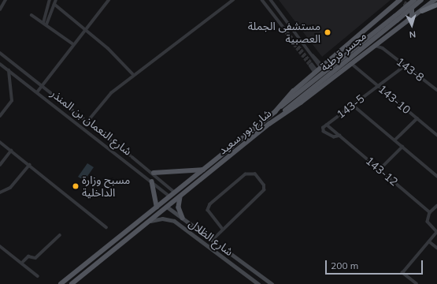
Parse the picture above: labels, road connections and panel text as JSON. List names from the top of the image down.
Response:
{
  "streets": {
    "main road": ["مجسر قرطبة", "شارع بور سعيد"],
    "street": [
      "143-8",
      "143-10",
      "143-5",
      "شارع النعمان بن المنذر",
      "143-12",
      "شارع الظلال"
    ]
  },
  "crossings": [
    ["مجسر قرطبة", "شارع بور سعيد"],
    ["143-8", "143-5"],
    ["143-8", "شارع بور سعيد"],
    ["143-10", "143-5"],
    ["143-10", "شارع بور سعيد"],
    ["143-5", "143-12"],
    ["شارع النعمان بن المنذر", "شارع بور سعيد"],
    ["شارع بور سعيد", "شارع الظلال"]
  ],
  "places": ["مستشفى الجملة العصبية", "مسبح وزارة الداخلية"],
  "scale_bar": "200 m",
  "north": "bottom"
}
